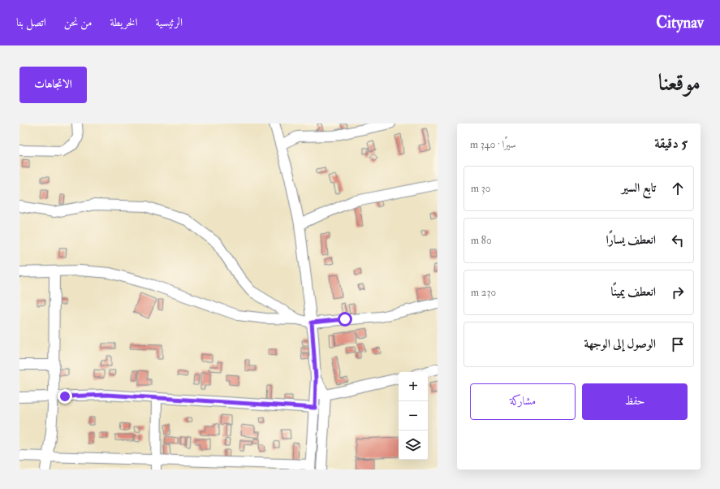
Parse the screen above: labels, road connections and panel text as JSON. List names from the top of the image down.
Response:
{
  "page": {
    "header": "Citynav",
    "nav": [
      "الرئيسية",
      "الخريطة",
      "من نحن",
      "اتصل بنا"
    ],
    "title": "موقعنا",
    "buttons": [
      "الاتجاهات",
      ["حفظ", "مشاركة"]
    ],
    "heading": ["5 دقيقة", "سيرًا · 340 m"],
    "list": [
      ["تابع السير", "30 m"],
      ["انعطف يسارًا", "80 m"],
      ["انعطف يمينًا", "230 m"],
      "الوصول إلى الوجهة"
    ],
    "map_buttons": ["+", "−"]
  }
}
